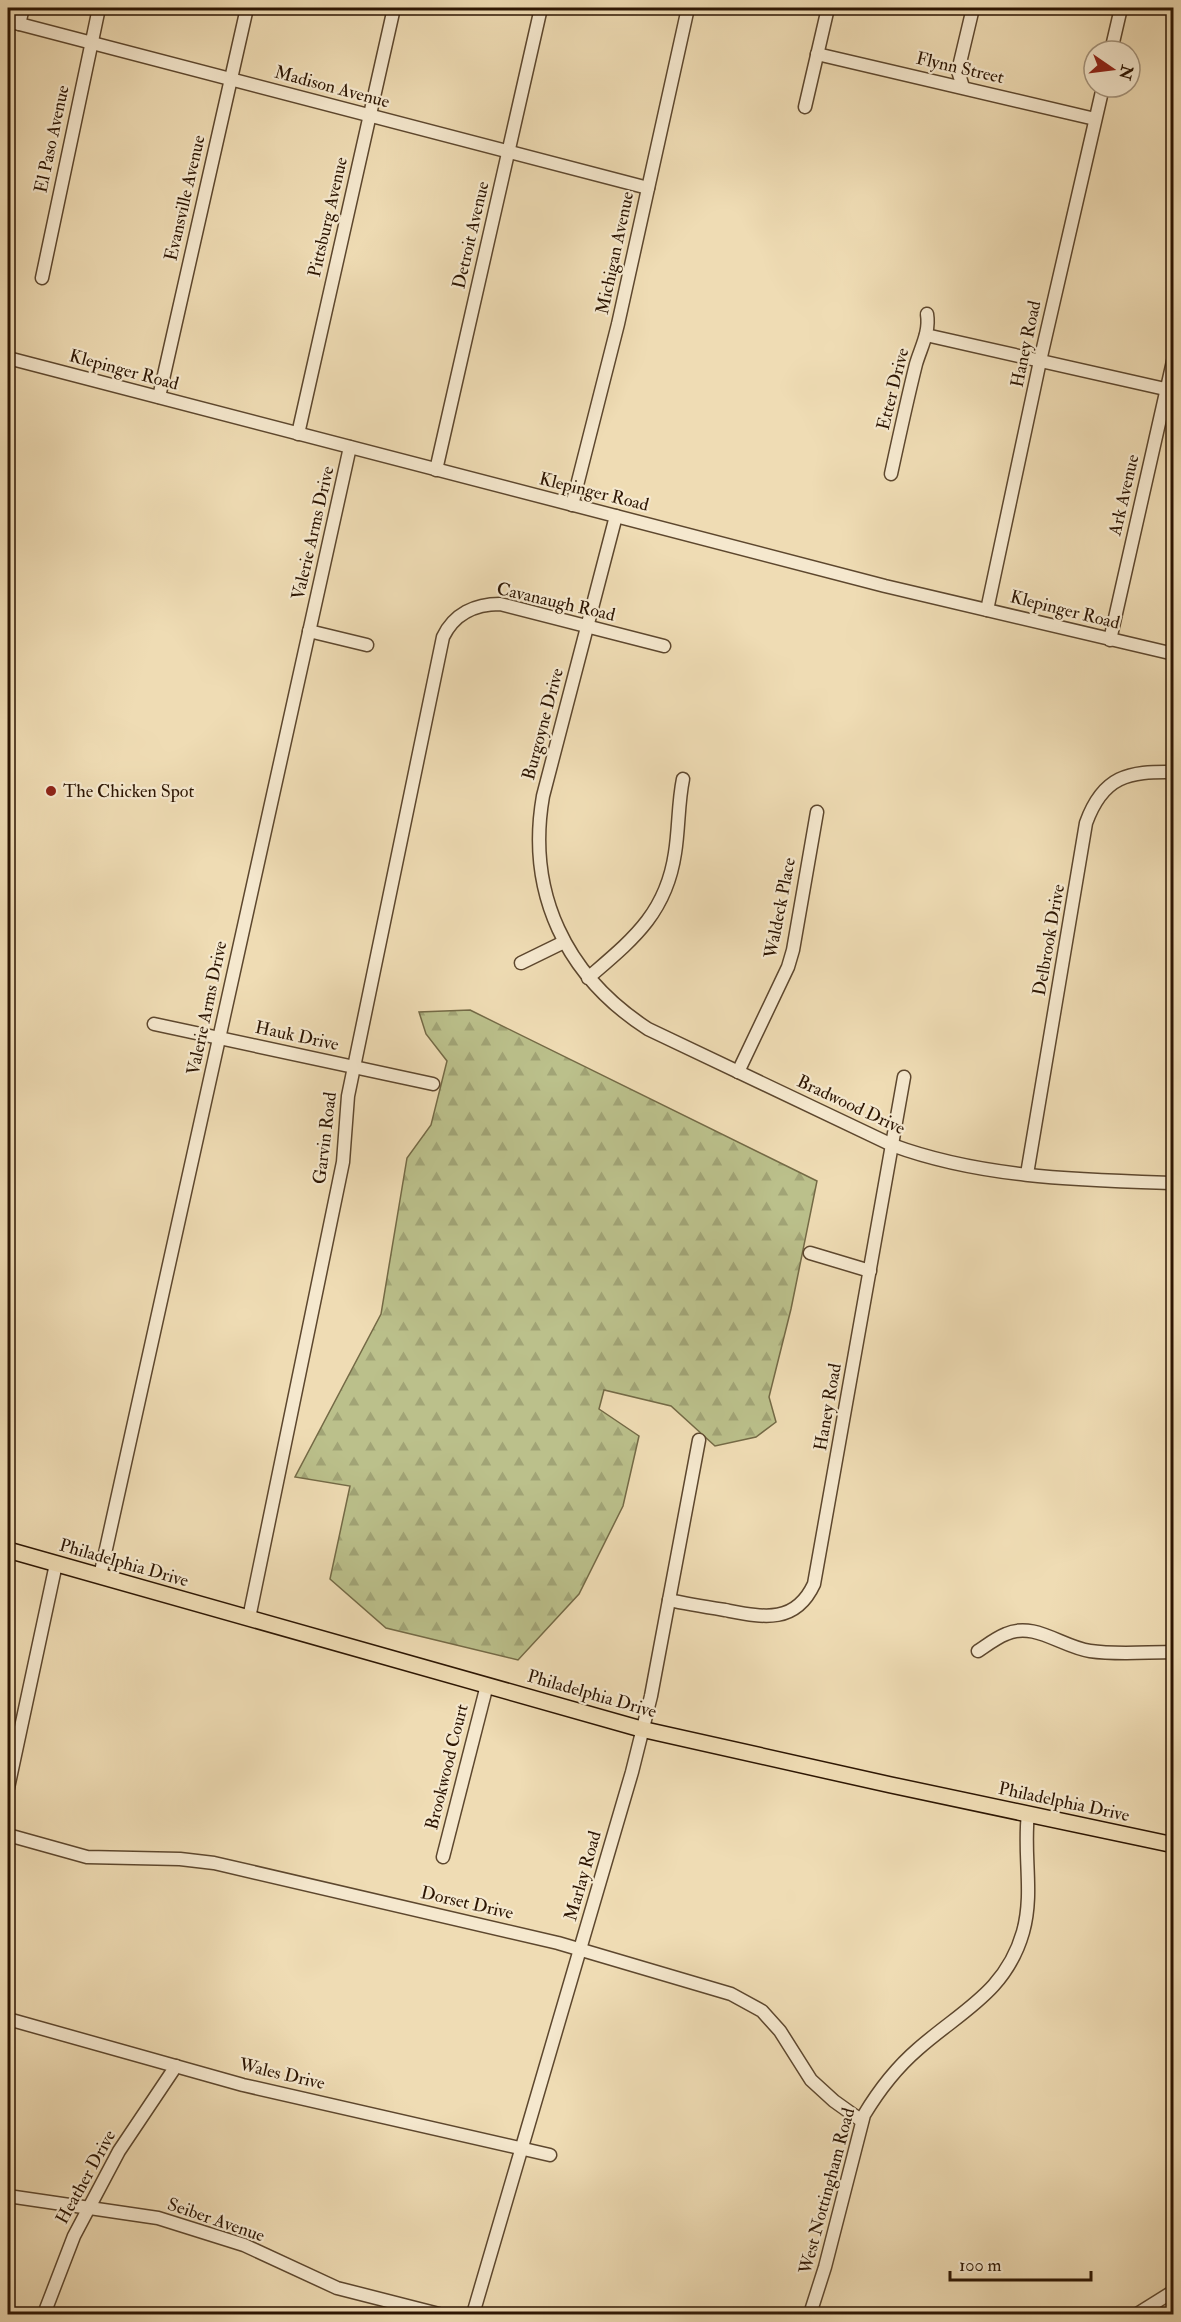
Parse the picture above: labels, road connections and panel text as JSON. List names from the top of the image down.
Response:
{
  "streets": {
    "main road": ["Philadelphia Drive"],
    "street": [
      "Flynn Street",
      "Madison Avenue",
      "El Paso Avenue",
      "Evansville Avenue",
      "Pittsburg Avenue",
      "Detroit Avenue",
      "Michigan Avenue",
      "Haney Road",
      "Klepinger Road",
      "Etter Drive",
      "Ark Avenue",
      "Valerie Arms Drive",
      "Cavanaugh Road",
      "Burgoyne Drive",
      "Waldeck Place",
      "Delbrook Drive",
      "Hauk Drive",
      "Bradwood Drive",
      "Garvin Road",
      "Brookwood Court",
      "Marlay Road",
      "Dorset Drive",
      "Wales Drive",
      "Heather Drive",
      "West Nottingham Road",
      "Seiber Avenue"
    ]
  },
  "crossings": [
    ["Flynn Street", "Haney Road"],
    ["Madison Avenue", "El Paso Avenue"],
    ["Madison Avenue", "Evansville Avenue"],
    ["Madison Avenue", "Pittsburg Avenue"],
    ["Madison Avenue", "Detroit Avenue"],
    ["Madison Avenue", "Michigan Avenue"],
    ["Evansville Avenue", "Klepinger Road"],
    ["Pittsburg Avenue", "Klepinger Road"],
    ["Detroit Avenue", "Klepinger Road"],
    ["Michigan Avenue", "Klepinger Road"],
    ["Haney Road", "Klepinger Road"],
    ["Haney Road", "Bradwood Drive"],
    ["Haney Road", "Marlay Road"],
    ["Klepinger Road", "Ark Avenue"],
    ["Klepinger Road", "Valerie Arms Drive"],
    ["Klepinger Road", "Burgoyne Drive"],
    ["Valerie Arms Drive", "Hauk Drive"],
    ["Valerie Arms Drive", "Philadelphia Drive"],
    ["Cavanaugh Road", "Burgoyne Drive"],
    ["Cavanaugh Road", "Garvin Road"],
    ["Burgoyne Drive", "Bradwood Drive"],
    ["Waldeck Place", "Bradwood Drive"],
    ["Delbrook Drive", "Bradwood Drive"],
    ["Hauk Drive", "Garvin Road"],
    ["Garvin Road", "Philadelphia Drive"],
    ["Philadelphia Drive", "Brookwood Court"],
    ["Philadelphia Drive", "Marlay Road"],
    ["Philadelphia Drive", "West Nottingham Road"],
    ["Marlay Road", "Dorset Drive"],
    ["Marlay Road", "Wales Drive"],
    ["Dorset Drive", "West Nottingham Road"],
    ["Wales Drive", "Heather Drive"],
    ["Heather Drive", "Seiber Avenue"]
  ],
  "places": ["The Chicken Spot"],
  "scale_bar": "100 m",
  "north": "right"
}
